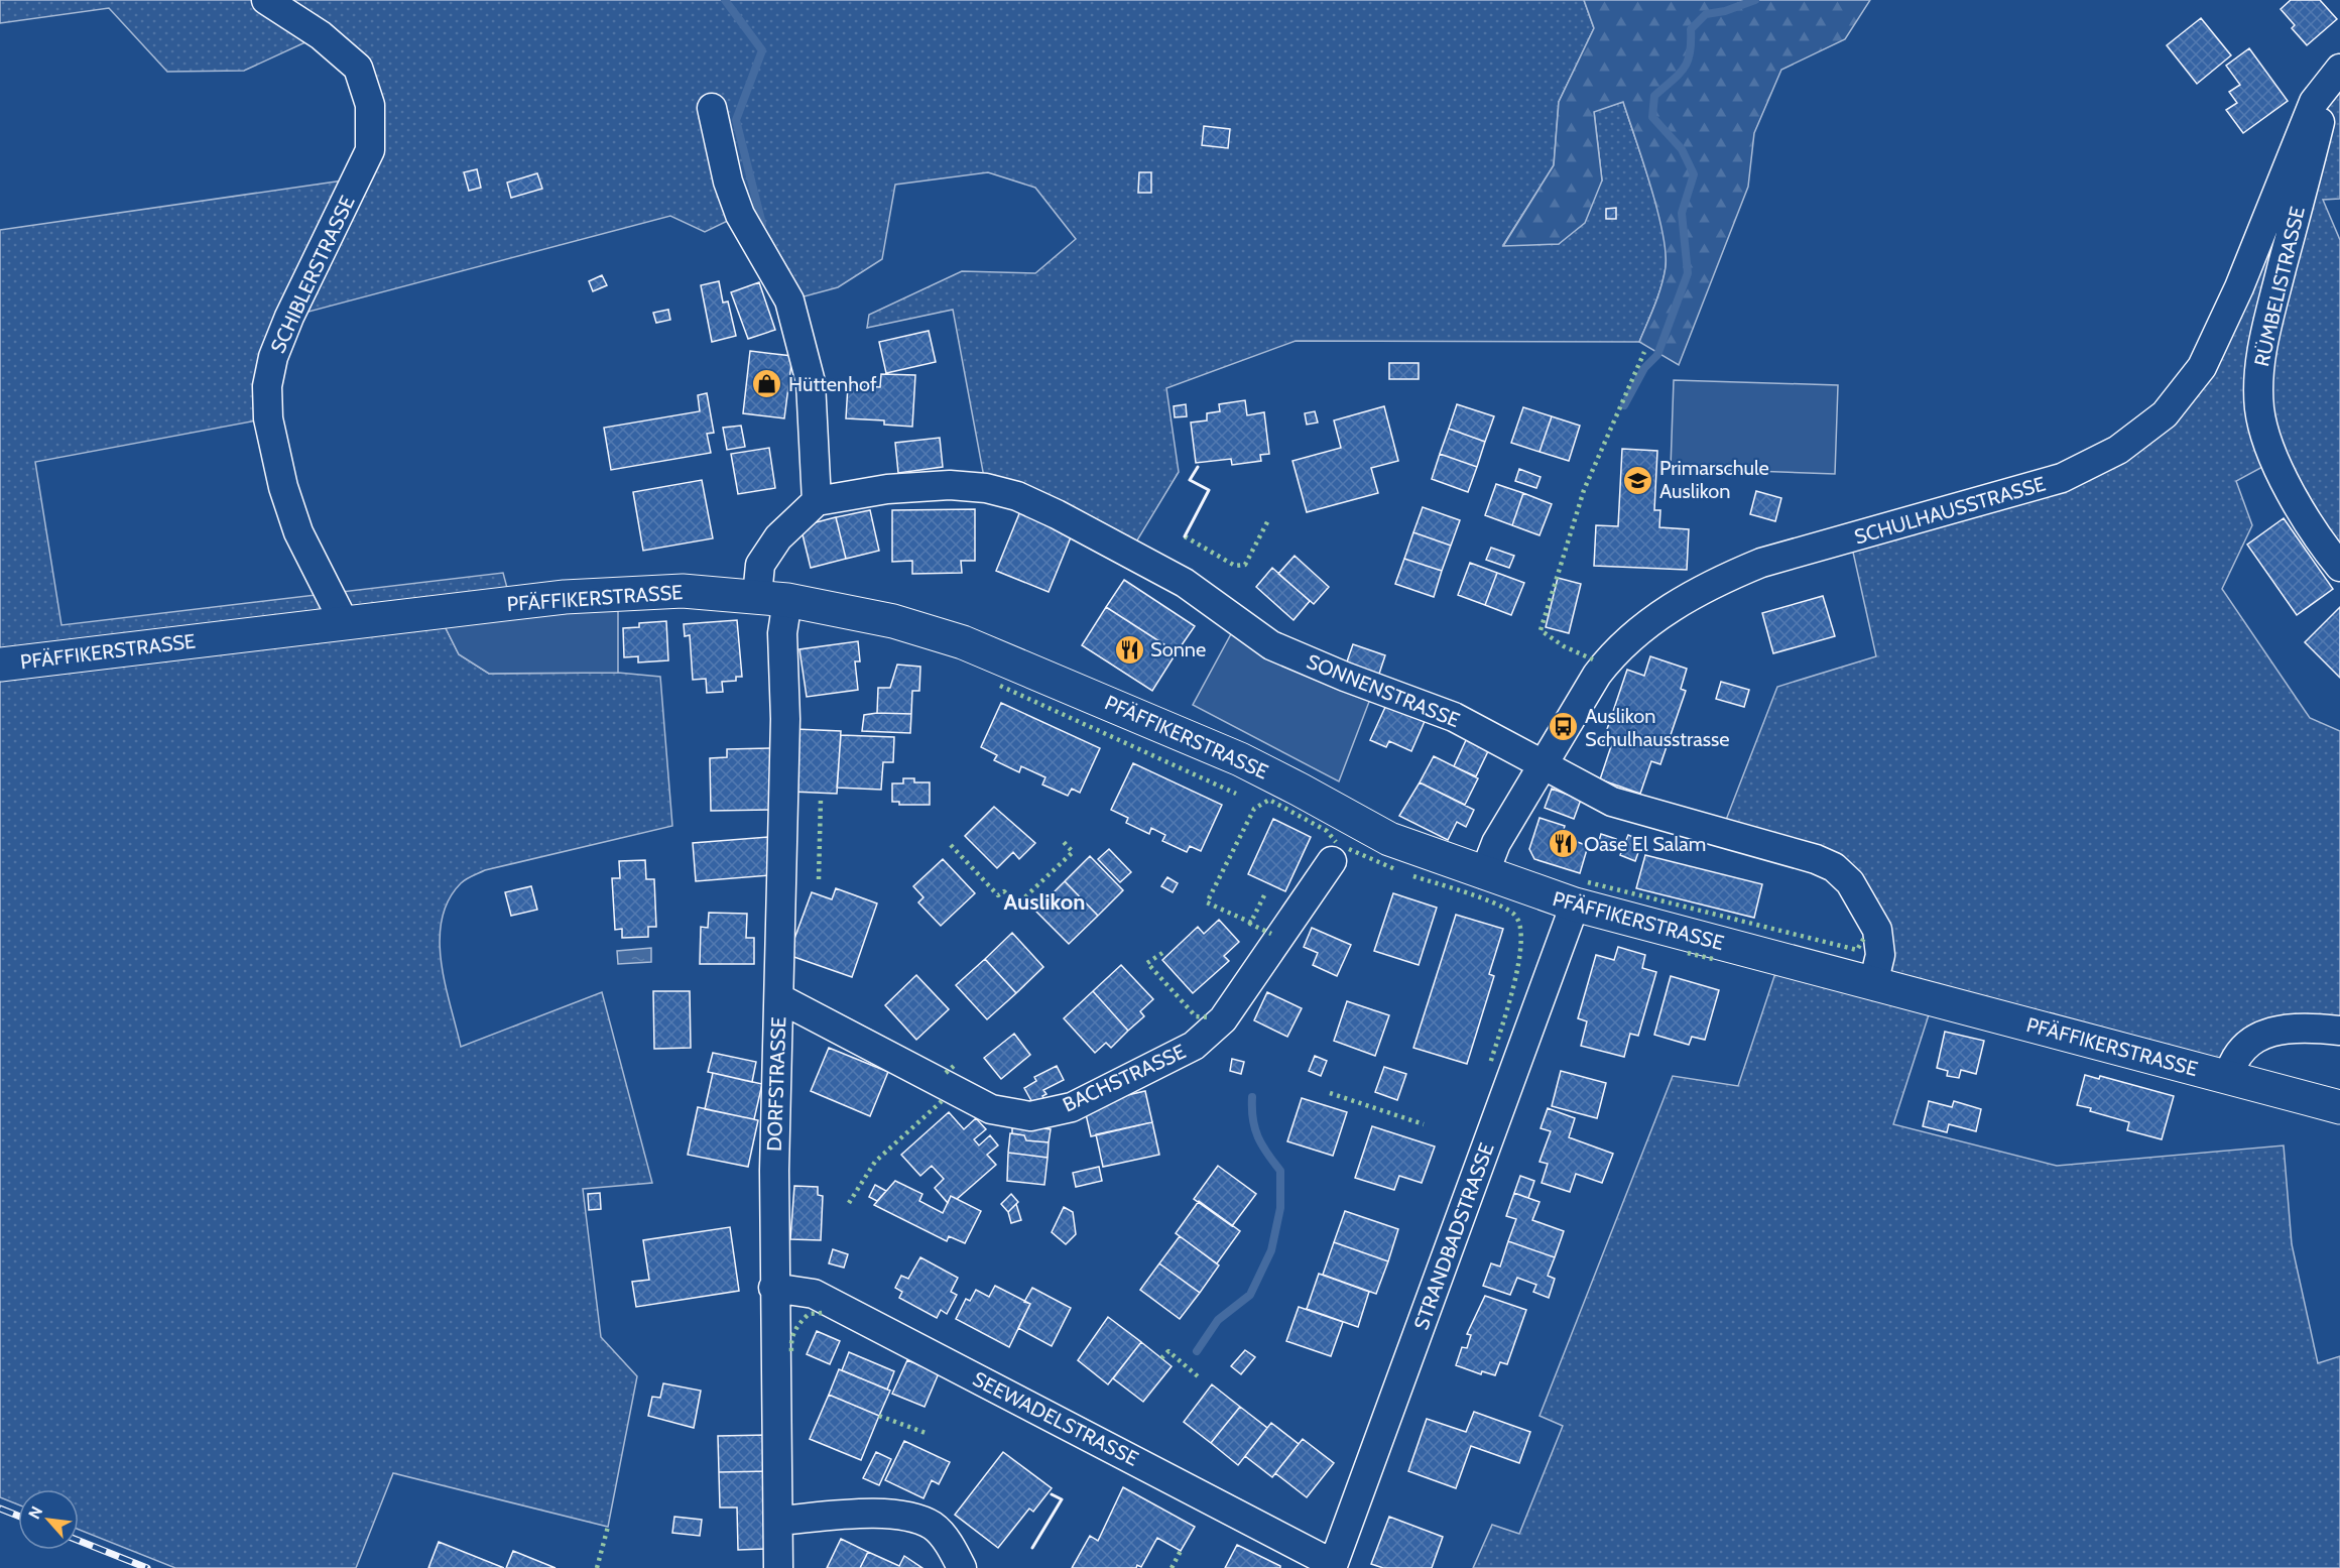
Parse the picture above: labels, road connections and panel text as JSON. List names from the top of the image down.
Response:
{
  "streets": {
    "main road": ["PFÄFFIKERSTRASSE"],
    "street": [
      "SCHIBLERSTRASSE",
      "RÜMBELISTRASSE",
      "SCHULHAUSSTRASSE",
      "SONNENSTRASSE",
      "BACHSTRASSE",
      "DORFSTRASSE",
      "STRANDBADSTRASSE",
      "SEEWADELSTRASSE"
    ]
  },
  "crossings": [
    ["SCHIBLERSTRASSE", "PFÄFFIKERSTRASSE"],
    ["RÜMBELISTRASSE", "SCHULHAUSSTRASSE"],
    ["SCHULHAUSSTRASSE", "PFÄFFIKERSTRASSE"],
    ["SCHULHAUSSTRASSE", "SONNENSTRASSE"],
    ["PFÄFFIKERSTRASSE", "SONNENSTRASSE"],
    ["PFÄFFIKERSTRASSE", "DORFSTRASSE"],
    ["PFÄFFIKERSTRASSE", "STRANDBADSTRASSE"],
    ["SONNENSTRASSE", "DORFSTRASSE"],
    ["BACHSTRASSE", "DORFSTRASSE"],
    ["DORFSTRASSE", "SEEWADELSTRASSE"],
    ["STRANDBADSTRASSE", "SEEWADELSTRASSE"]
  ],
  "districts": ["Auslikon"],
  "places": {
    "shop": ["Hüttenhof"],
    "school or university": ["Primarschule Auslikon"],
    "restaurant": ["Sonne", "Oase El Salam"],
    "bus stop": ["Auslikon Schulhausstrasse"]
  },
  "north": "top left"
}
